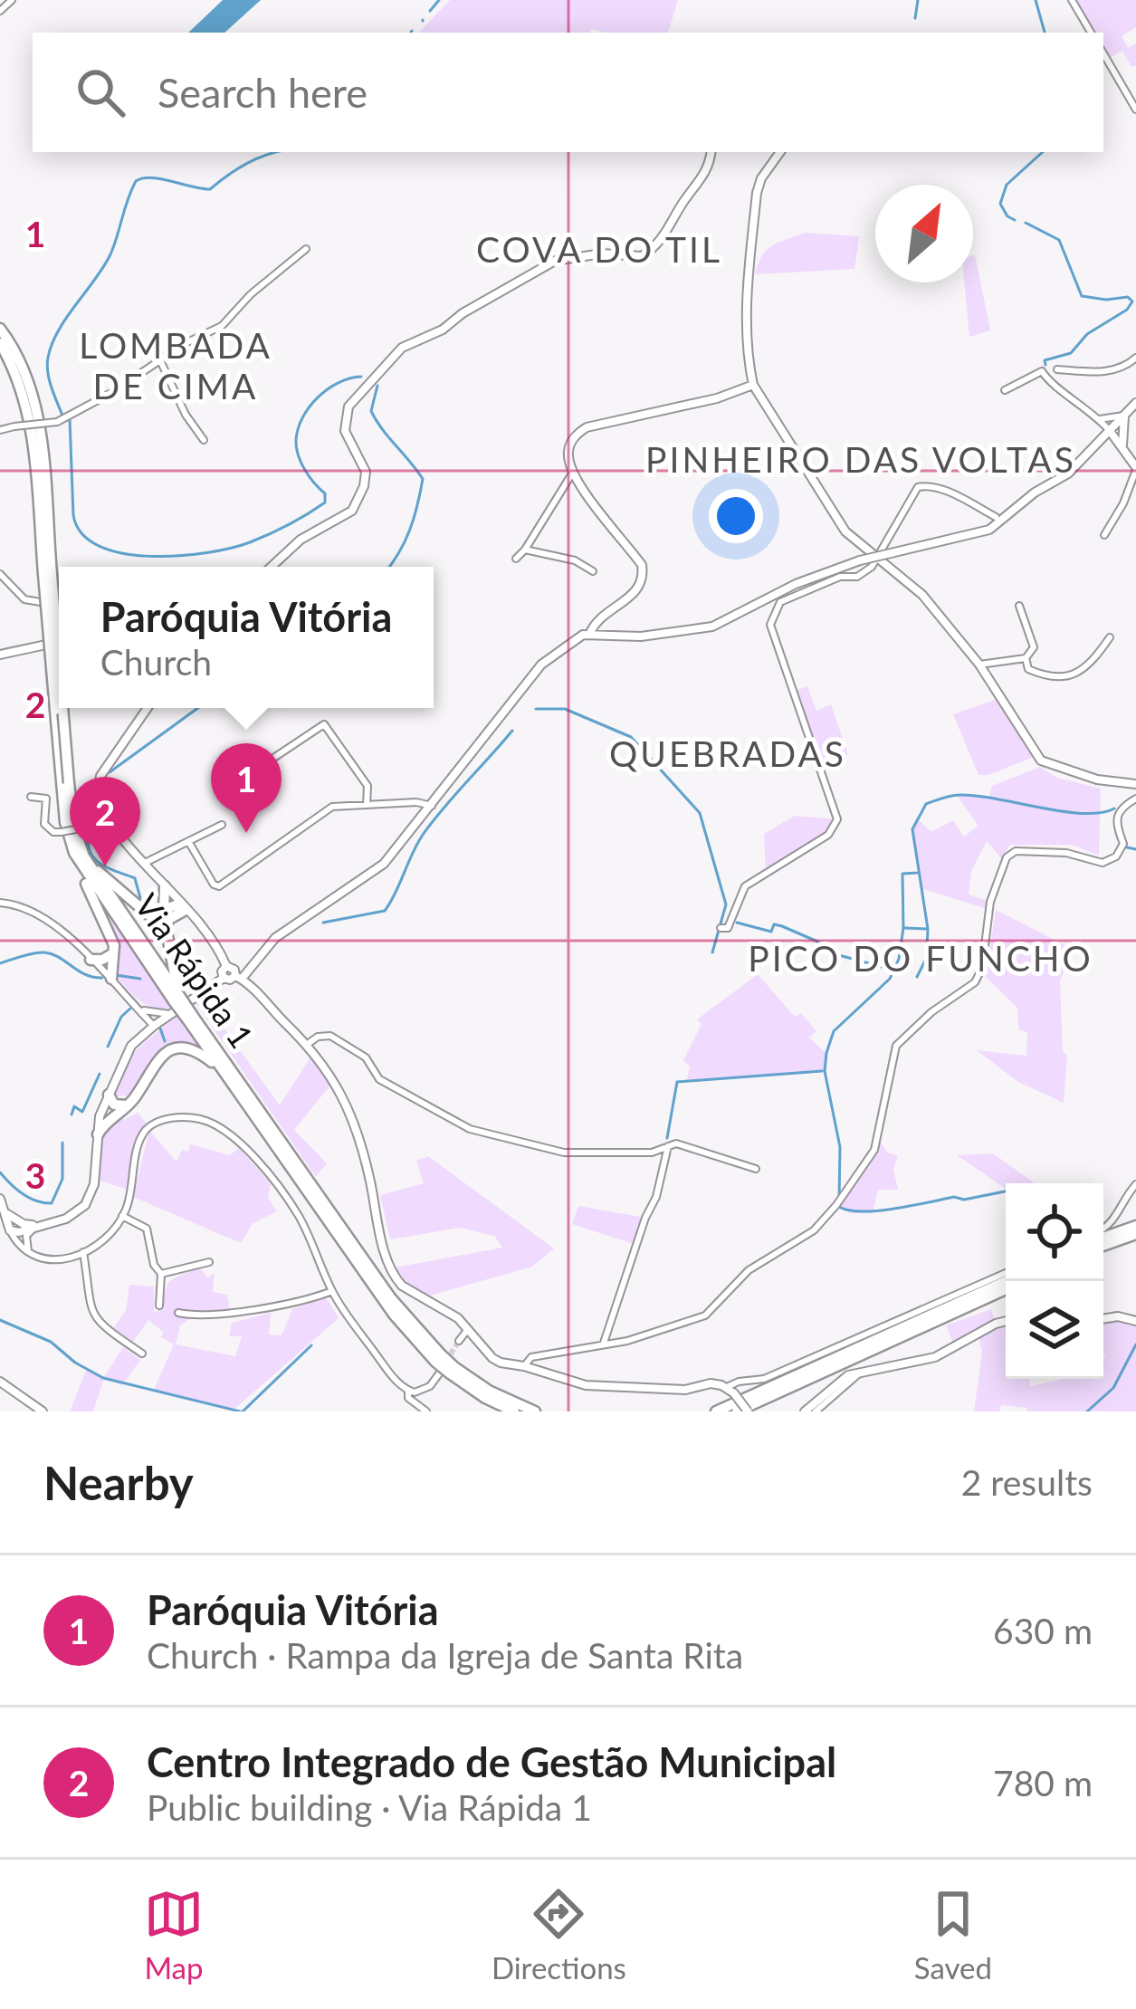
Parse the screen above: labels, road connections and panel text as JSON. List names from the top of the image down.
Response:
{
  "streets": {
    "highway": ["Via Rápida 1"]
  },
  "districts": [
    "COVA DO TIL",
    "LOMBADA DE CIMA",
    "PINHEIRO DAS VOLTAS",
    "QUEBRADAS",
    "PICO DO FUNCHO"
  ],
  "north": "top right",
  "page": {
    "search": "Search here",
    "popup": ["Paróquia Vitória", "Church"],
    "pins": ["1", "2"],
    "heading": ["Nearby", "2 results"],
    "list": [
      {
        "mark": "1",
        "name": "Paróquia Vitória",
        "note": "Church · Rampa da Igreja de Santa Rita",
        "value": "630 m"
      },
      {
        "mark": "2",
        "name": "Centro Integrado de Gestão Municipal",
        "note": "Public building · Via Rápida 1",
        "value": "780 m"
      }
    ],
    "nav": ["Map", "Directions", "Saved"]
  },
  "grid": {
    "rows": ["1", "2", "3"]
  }
}
